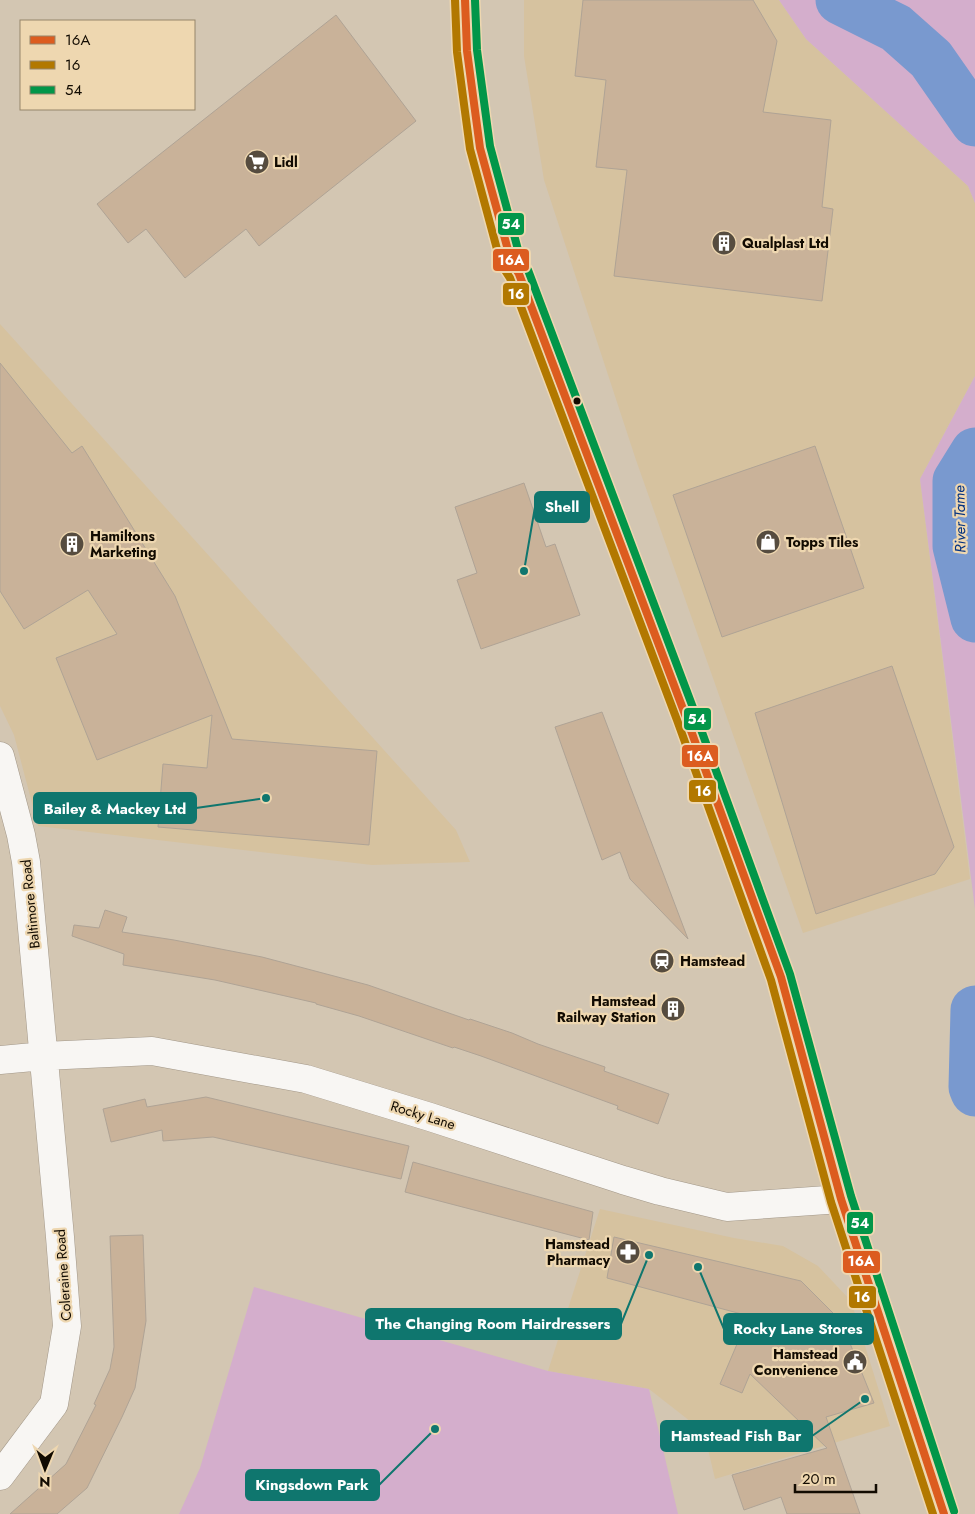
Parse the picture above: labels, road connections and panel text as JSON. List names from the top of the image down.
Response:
{
  "streets": {
    "street": ["Baltimore Road", "Rocky Lane", "Coleraine Road"]
  },
  "crossings": [
    ["Baltimore Road", "Rocky Lane"],
    ["Baltimore Road", "Coleraine Road"],
    ["Rocky Lane", "Coleraine Road"]
  ],
  "water": ["River Tame"],
  "places": {
    "supermarket": ["Lidl"],
    "building": ["Qualplast Ltd", "Hamiltons Marketing", "Hamstead Railway Station"],
    "shop": ["Topps Tiles"],
    "other": [
      "Shell",
      "Bailey & Mackey Ltd",
      "The Changing Room Hairdressers",
      "Rocky Lane Stores",
      "Hamstead Fish Bar",
      "Kingsdown Park"
    ],
    "station": ["Hamstead"],
    "pharmacy": ["Hamstead Pharmacy"],
    "public building": ["Hamstead Convenience"]
  },
  "lines": ["transit line 16A", "transit line 16", "transit line 54"],
  "legend": ["16A", "16", "54"],
  "scale_bar": "20 m",
  "north": "bottom"
}
